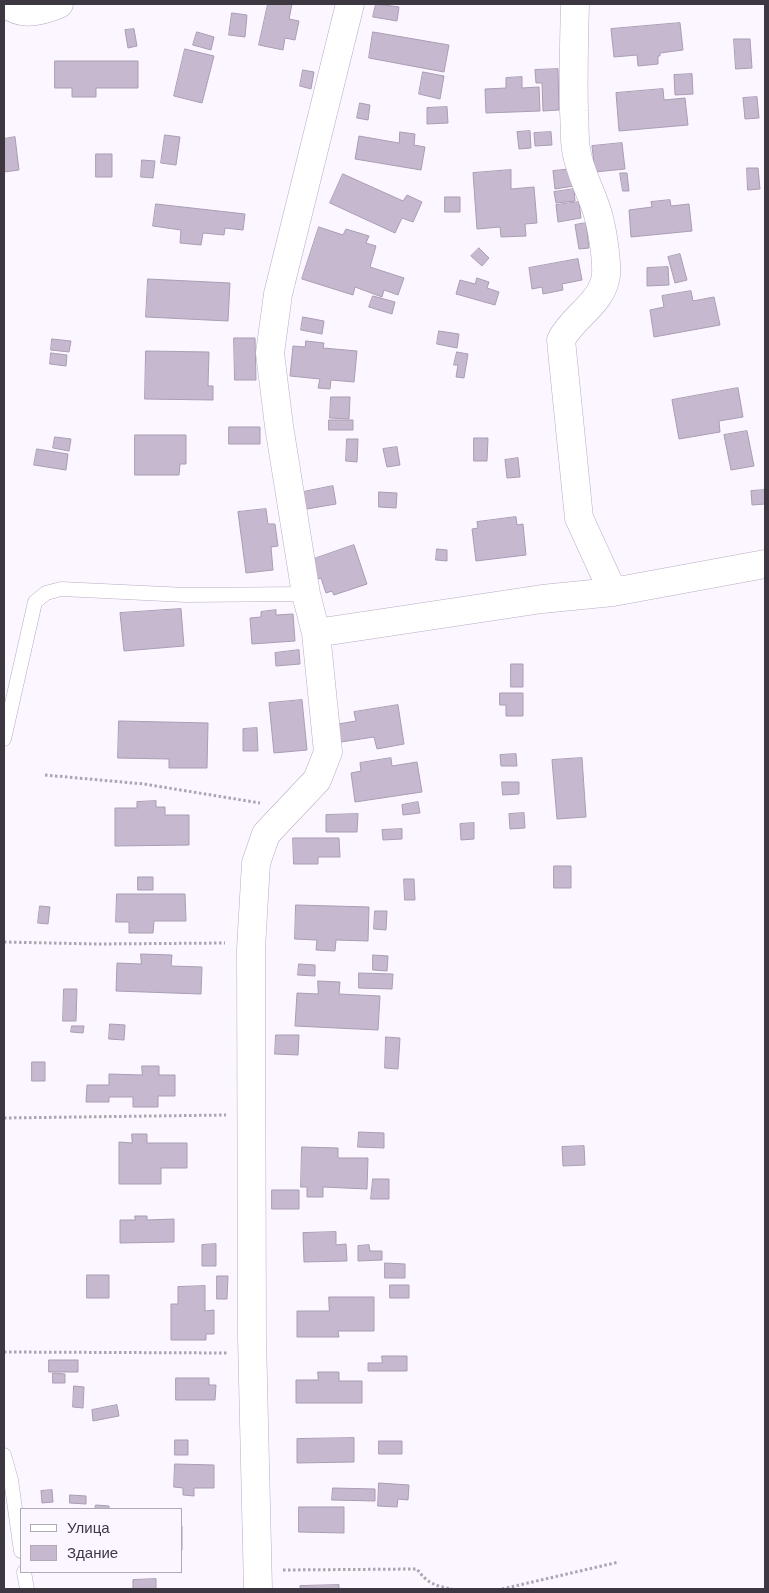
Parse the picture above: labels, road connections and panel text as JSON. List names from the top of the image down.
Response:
{
  "legend": ["Улица", "Здание"]
}
